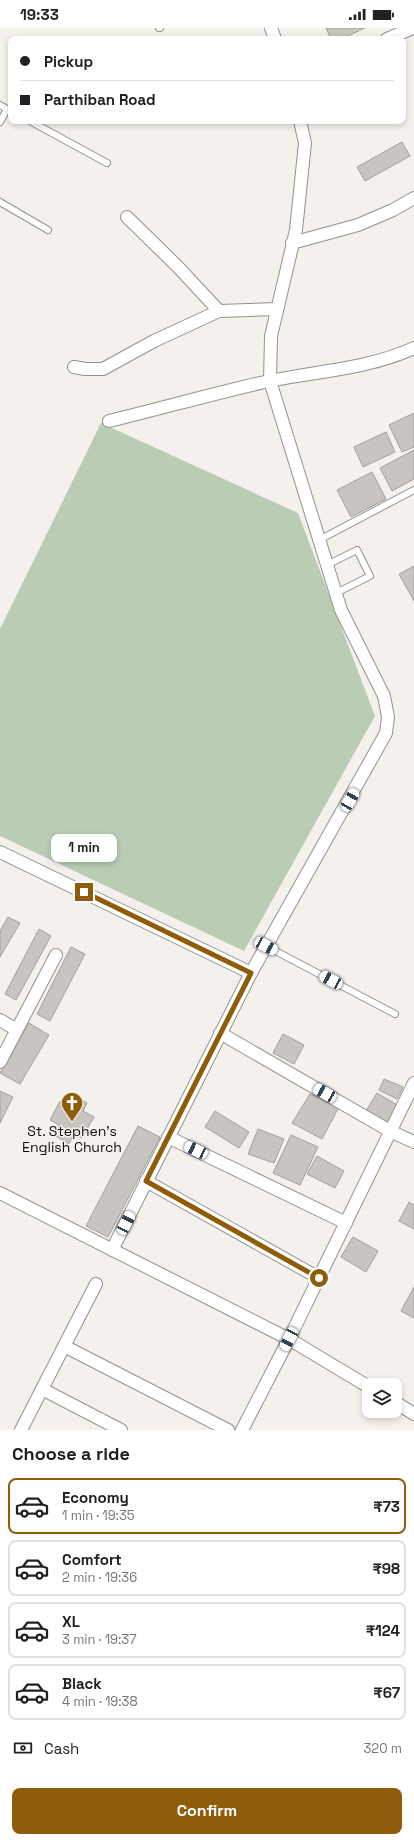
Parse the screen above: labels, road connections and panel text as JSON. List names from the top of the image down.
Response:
{
  "places": {
    "church": ["St. Stephen's English Church"]
  },
  "page": {
    "status": "19:33",
    "banner": ["Pickup", "Parthiban Road"],
    "bubble": "1 min",
    "heading": "Choose a ride",
    "list": [
      {
        "name": "Economy",
        "note": "1 min · 19:35",
        "value": "₹73"
      },
      {
        "name": "Comfort",
        "note": "2 min · 19:36",
        "value": "₹98"
      },
      {
        "name": "XL",
        "note": "3 min · 19:37",
        "value": "₹124"
      },
      {
        "name": "Black",
        "note": "4 min · 19:38",
        "value": "₹67"
      }
    ],
    "pay": ["Cash", "320 m"],
    "buttons": "Confirm"
  }
}
